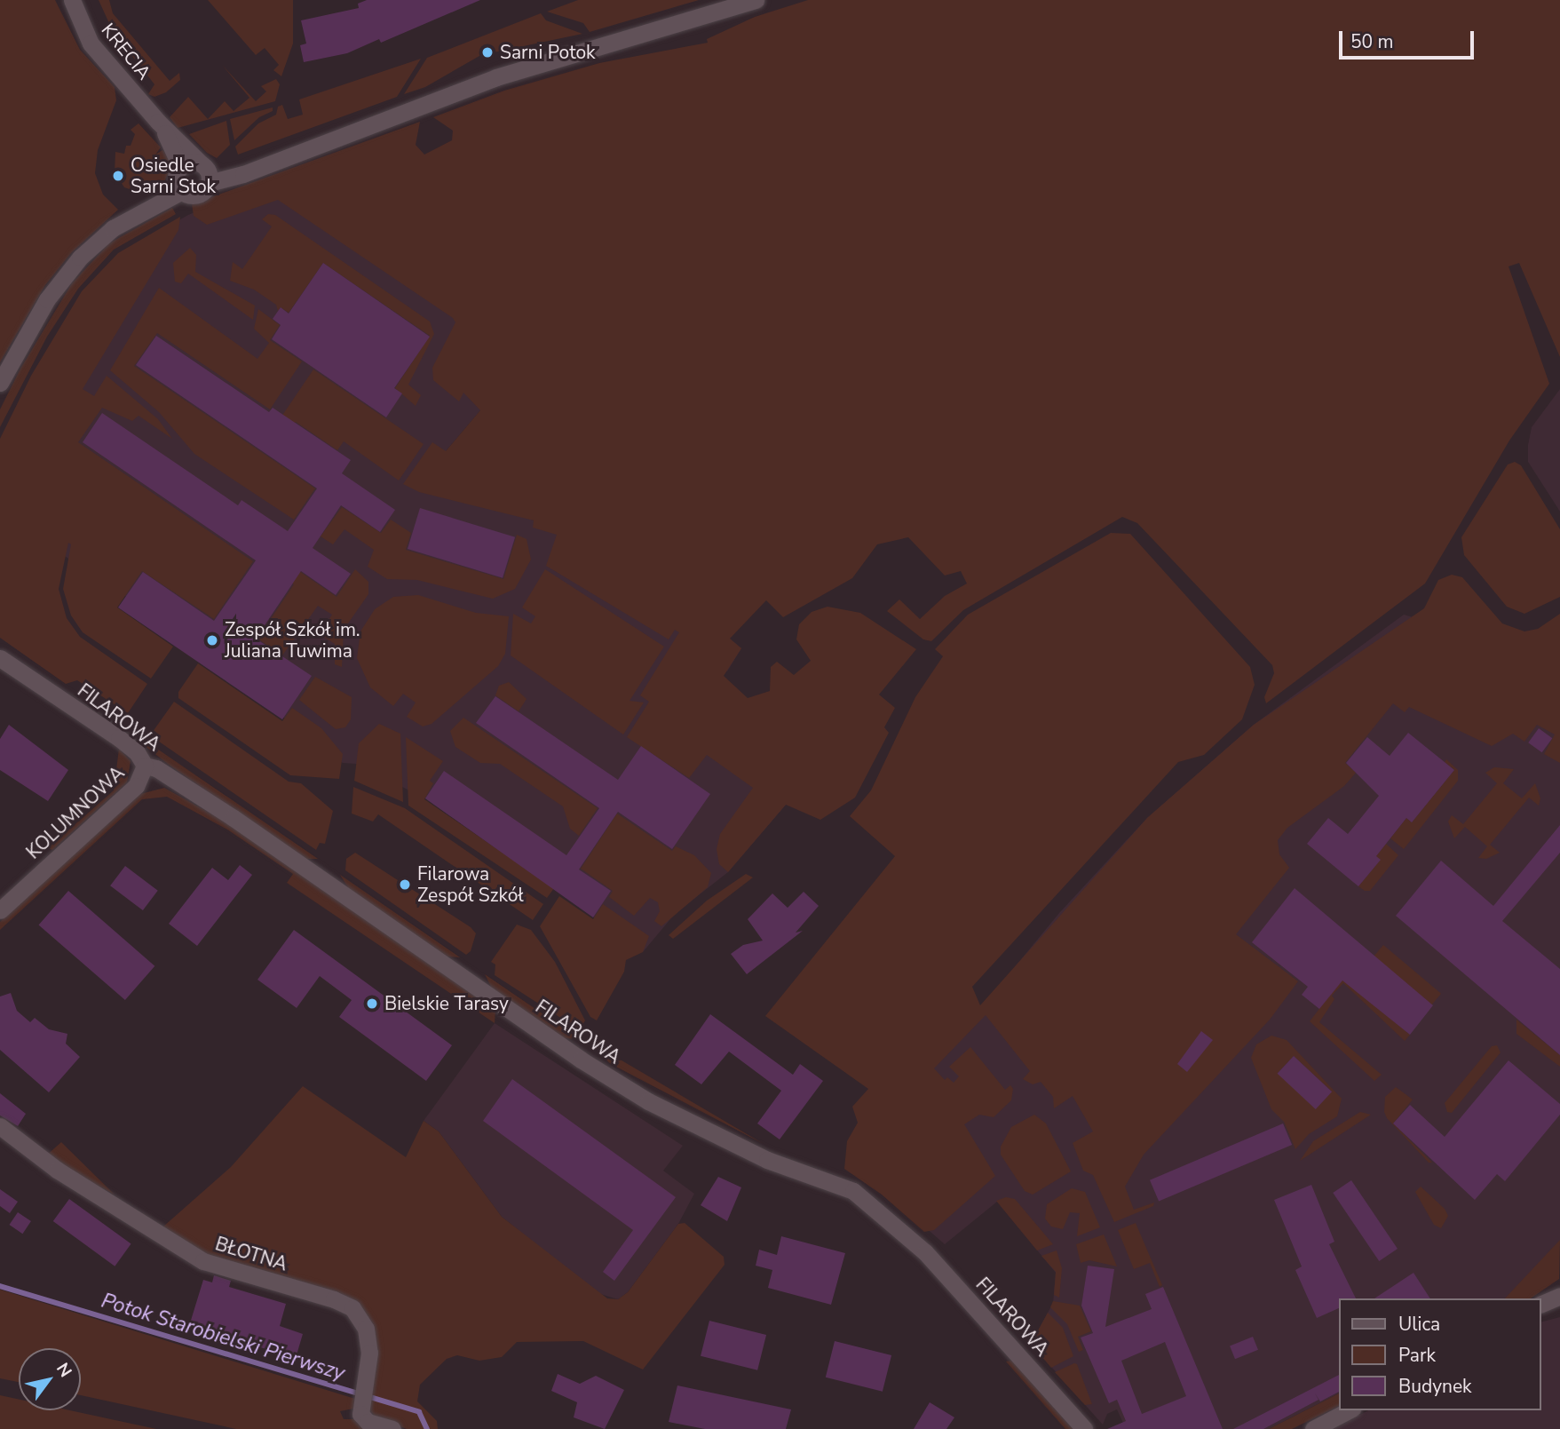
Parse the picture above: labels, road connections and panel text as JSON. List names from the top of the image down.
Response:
{
  "streets": {
    "street": [
      "KRECIA",
      "FILAROWA",
      "KOLUMNOWA",
      "BŁOTNA"
    ]
  },
  "crossings": [
    ["FILAROWA", "KOLUMNOWA"]
  ],
  "water": ["Potok Starobielski Pierwszy"],
  "places": [
    "Sarni Potok",
    "Osiedle Sarni Stok",
    "Zespół Szkół im. Juliana Tuwima",
    "Filarowa Zespół Szkół",
    "Bielskie Tarasy"
  ],
  "legend": ["Ulica", "Park", "Budynek"],
  "scale_bar": "50 m",
  "north": "top right"
}
